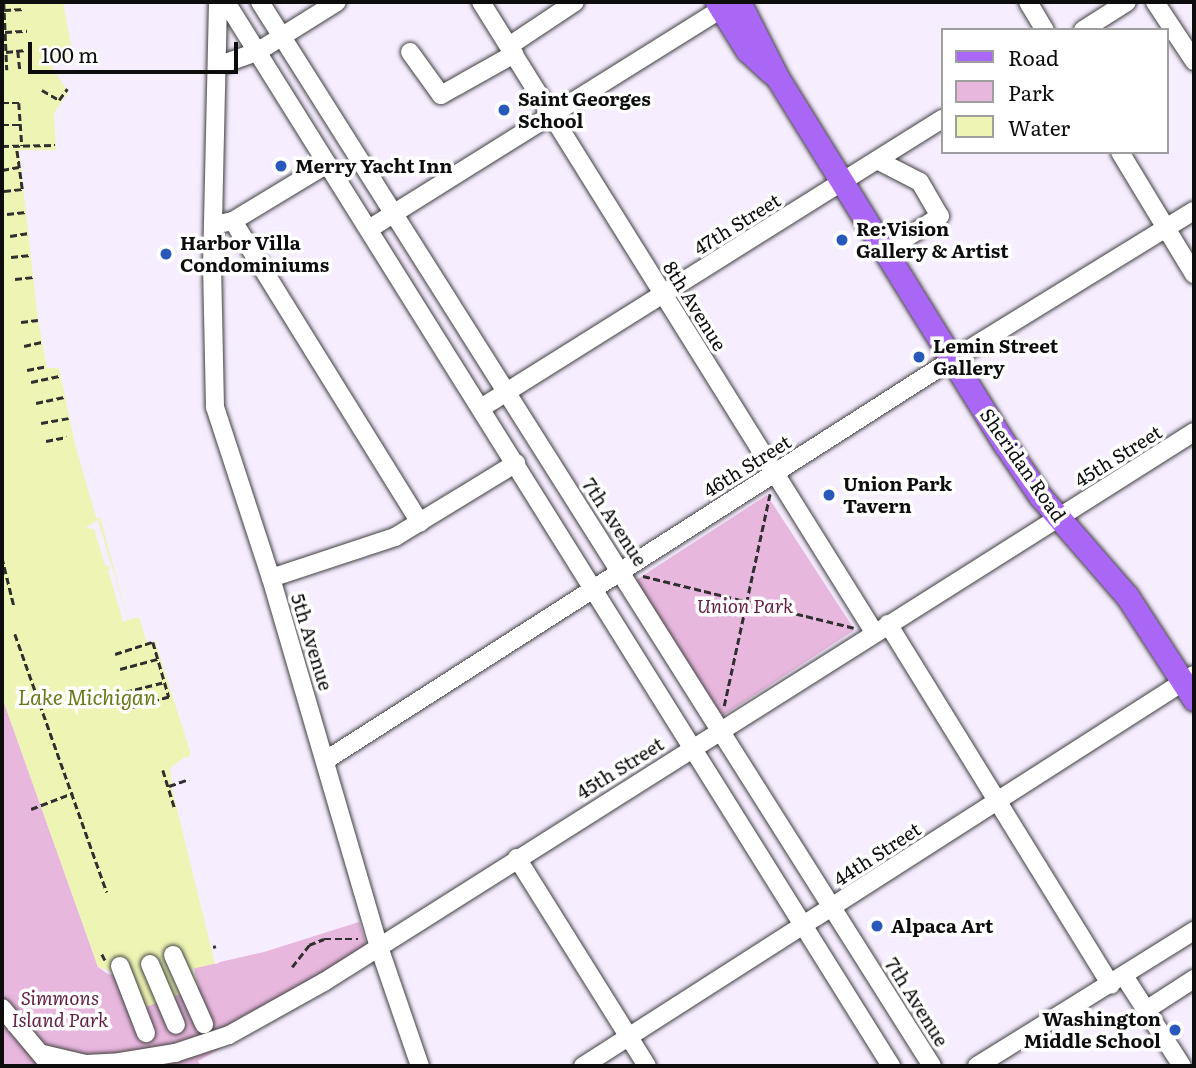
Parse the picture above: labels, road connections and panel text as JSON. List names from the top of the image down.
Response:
{
  "streets": {
    "main road": ["Sheridan Road"],
    "street": [
      "47th Street",
      "8th Avenue",
      "45th Street",
      "46th Street",
      "7th Avenue",
      "5th Avenue",
      "44th Street"
    ]
  },
  "crossings": [
    ["47th Street", "8th Avenue"],
    ["47th Street", "Sheridan Road"],
    ["47th Street", "7th Avenue"],
    ["8th Avenue", "45th Street"],
    ["8th Avenue", "46th Street"],
    ["8th Avenue", "44th Street"],
    ["45th Street", "Sheridan Road"],
    ["45th Street", "7th Avenue"],
    ["45th Street", "5th Avenue"],
    ["Sheridan Road", "46th Street"],
    ["Sheridan Road", "44th Street"],
    ["46th Street", "7th Avenue"],
    ["46th Street", "5th Avenue"],
    ["7th Avenue", "44th Street"]
  ],
  "water": ["Lake Michigan"],
  "parks": ["Union Park", "Simmons Island Park"],
  "places": [
    "Saint Georges School",
    "Merry Yacht Inn",
    "Re:Vision Gallery & Artist",
    "Harbor Villa Condominiums",
    "Lemin Street Gallery",
    "Union Park Tavern",
    "Alpaca Art",
    "Washington Middle School"
  ],
  "legend": ["Road", "Park", "Water"],
  "scale_bar": "100 m"
}
